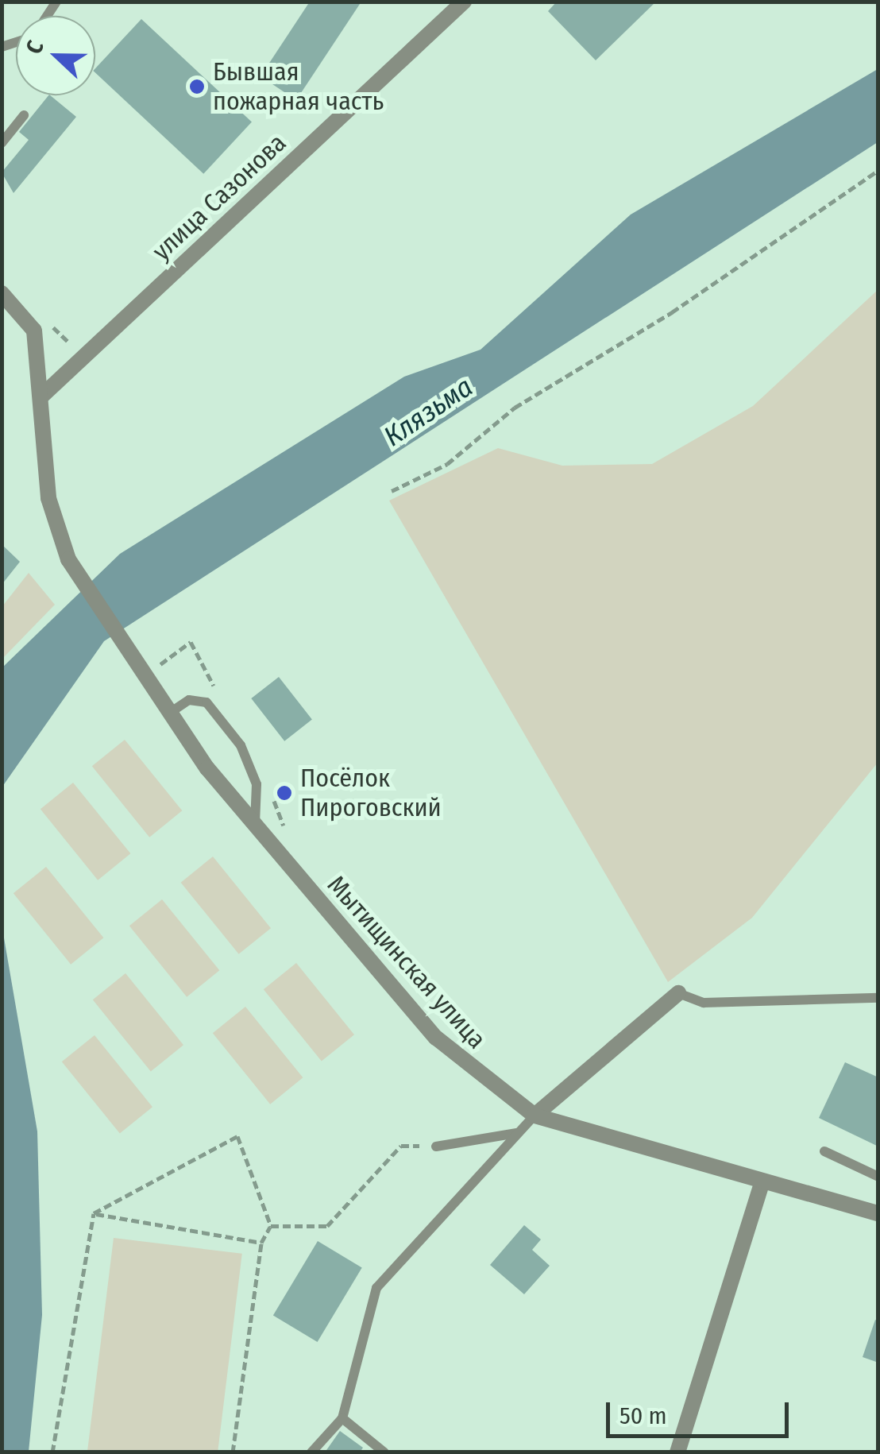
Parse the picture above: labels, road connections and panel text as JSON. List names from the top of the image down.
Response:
{
  "streets": {
    "street": ["улица Сазонова", "Мытищинская улица"]
  },
  "crossings": [
    ["улица Сазонова", "Мытищинская улица"]
  ],
  "water": ["Клязьма"],
  "places": ["Бывшая пожарная часть", "Посёлок Пироговский"],
  "scale_bar": "50 m",
  "north": "left"
}
